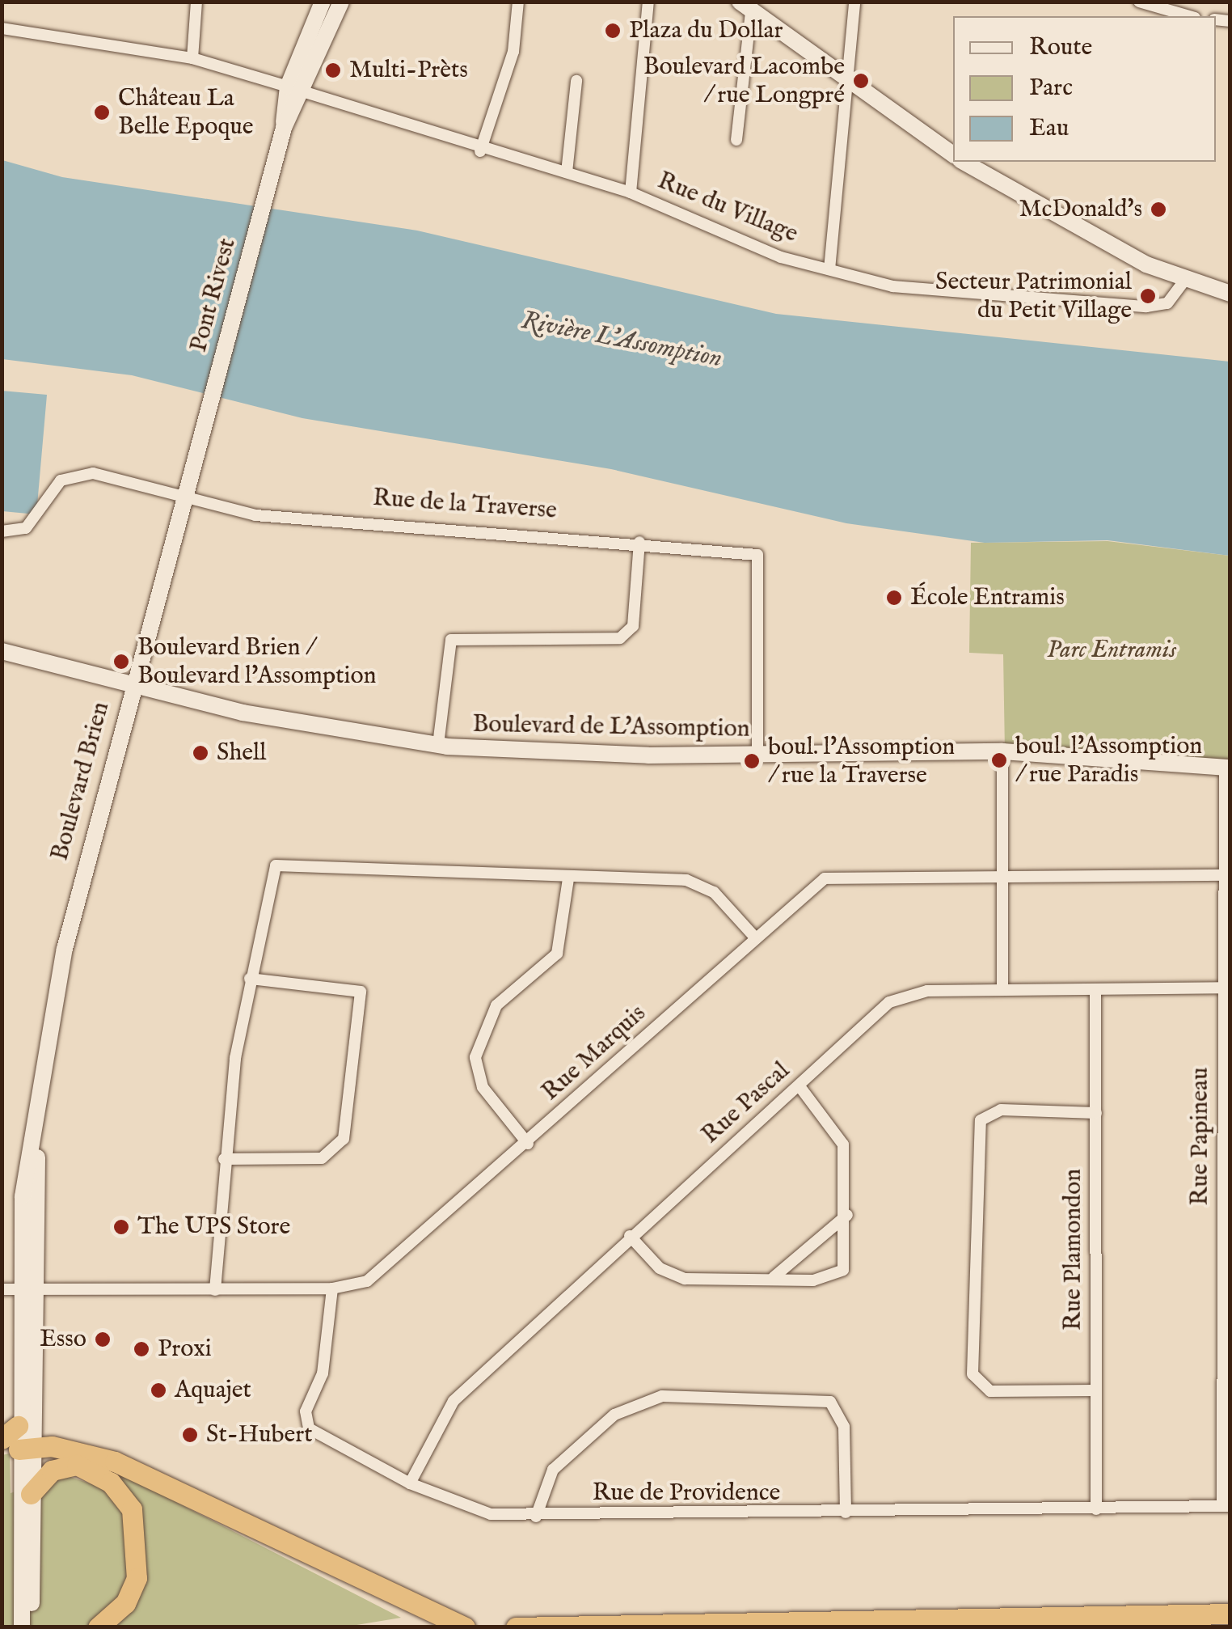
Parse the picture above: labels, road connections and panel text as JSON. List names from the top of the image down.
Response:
{
  "streets": {
    "main road": ["Pont Rivest", "Boulevard de L'Assomption", "Boulevard Brien"],
    "street": [
      "Rue du Village",
      "Rue de la Traverse",
      "Rue Marquis",
      "Rue Pascal",
      "Rue Papineau",
      "Rue Plamondon",
      "Rue de Providence"
    ]
  },
  "crossings": [
    ["Rue du Village", "Pont Rivest"],
    ["Pont Rivest", "Boulevard Brien"],
    ["Rue de la Traverse", "Boulevard de L'Assomption"],
    ["Rue de la Traverse", "Boulevard Brien"],
    ["Boulevard de L'Assomption", "Boulevard Brien"],
    ["Boulevard de L'Assomption", "Rue Papineau"],
    ["Boulevard Brien", "Rue Marquis"],
    ["Rue Marquis", "Rue Papineau"],
    ["Rue Marquis", "Rue de Providence"],
    ["Rue Pascal", "Rue Papineau"],
    ["Rue Pascal", "Rue Plamondon"],
    ["Rue Pascal", "Rue de Providence"],
    ["Rue Papineau", "Rue de Providence"],
    ["Rue Plamondon", "Rue de Providence"]
  ],
  "water": ["Rivière L'Assomption"],
  "parks": ["Parc Entramis"],
  "places": [
    "Plaza du Dollar",
    "Multi-Prèts",
    "Boulevard Lacombe / rue Longpré",
    "Château La Belle Epoque",
    "McDonald's",
    "Secteur Patrimonial du Petit Village",
    "École Entramis",
    "Boulevard Brien / Boulevard l'Assomption",
    "Shell",
    "boul. l'Assomption / rue Paradis",
    "boul. l'Assomption / rue la Traverse",
    "The UPS Store",
    "Esso",
    "Proxi",
    "Aquajet",
    "St-Hubert"
  ],
  "legend": ["Route", "Parc", "Eau"]
}
